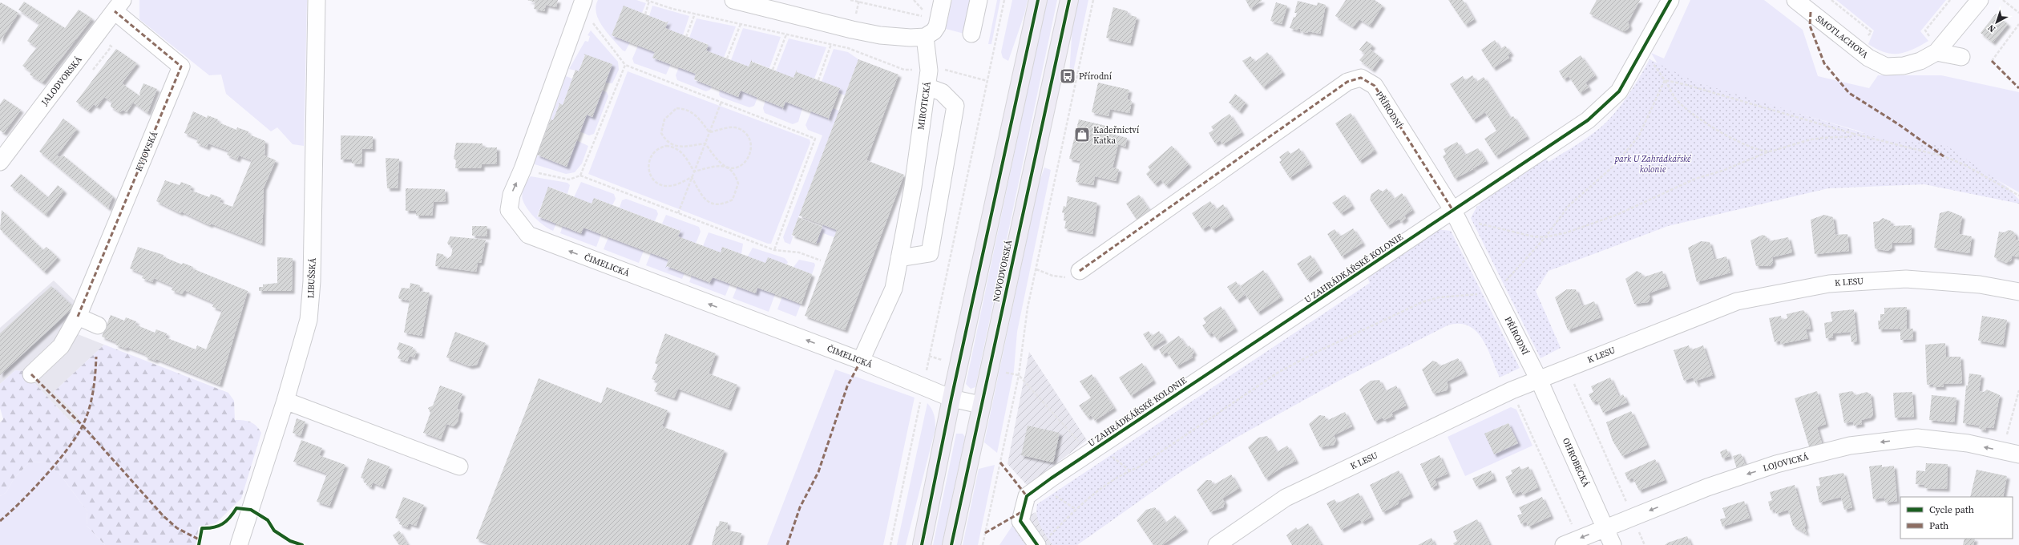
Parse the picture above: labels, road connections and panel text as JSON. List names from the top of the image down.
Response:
{
  "streets": {
    "main road": ["NOVODVORSKÁ"],
    "street": [
      "SMOTLACHOVA",
      "JALODVORSKÁ",
      "MIROTICKÁ",
      "PŘÍRODNÍ",
      "KYJOVSKÁ",
      "ČIMELICKÁ",
      "U ZAHRÁDKÁŘSKÉ KOLONIE",
      "LIBUŠSKÁ",
      "K LESU",
      "OHROBECKÁ",
      "LOJOVICKÁ"
    ]
  },
  "crossings": [
    ["JALODVORSKÁ", "KYJOVSKÁ"],
    ["MIROTICKÁ", "ČIMELICKÁ"],
    ["PŘÍRODNÍ", "U ZAHRÁDKÁŘSKÉ KOLONIE"],
    ["PŘÍRODNÍ", "K LESU"],
    ["PŘÍRODNÍ", "OHROBECKÁ"],
    ["K LESU", "OHROBECKÁ"],
    ["OHROBECKÁ", "LOJOVICKÁ"]
  ],
  "one_way": ["ČIMELICKÁ", "LOJOVICKÁ"],
  "parks": ["park U Zahrádkářské kolonie"],
  "places": {
    "bus stop": ["Přírodní"],
    "shop": ["Kadeřnictví Katka"]
  },
  "legend": ["Cycle path", "Path"],
  "north": "bottom left"
}
